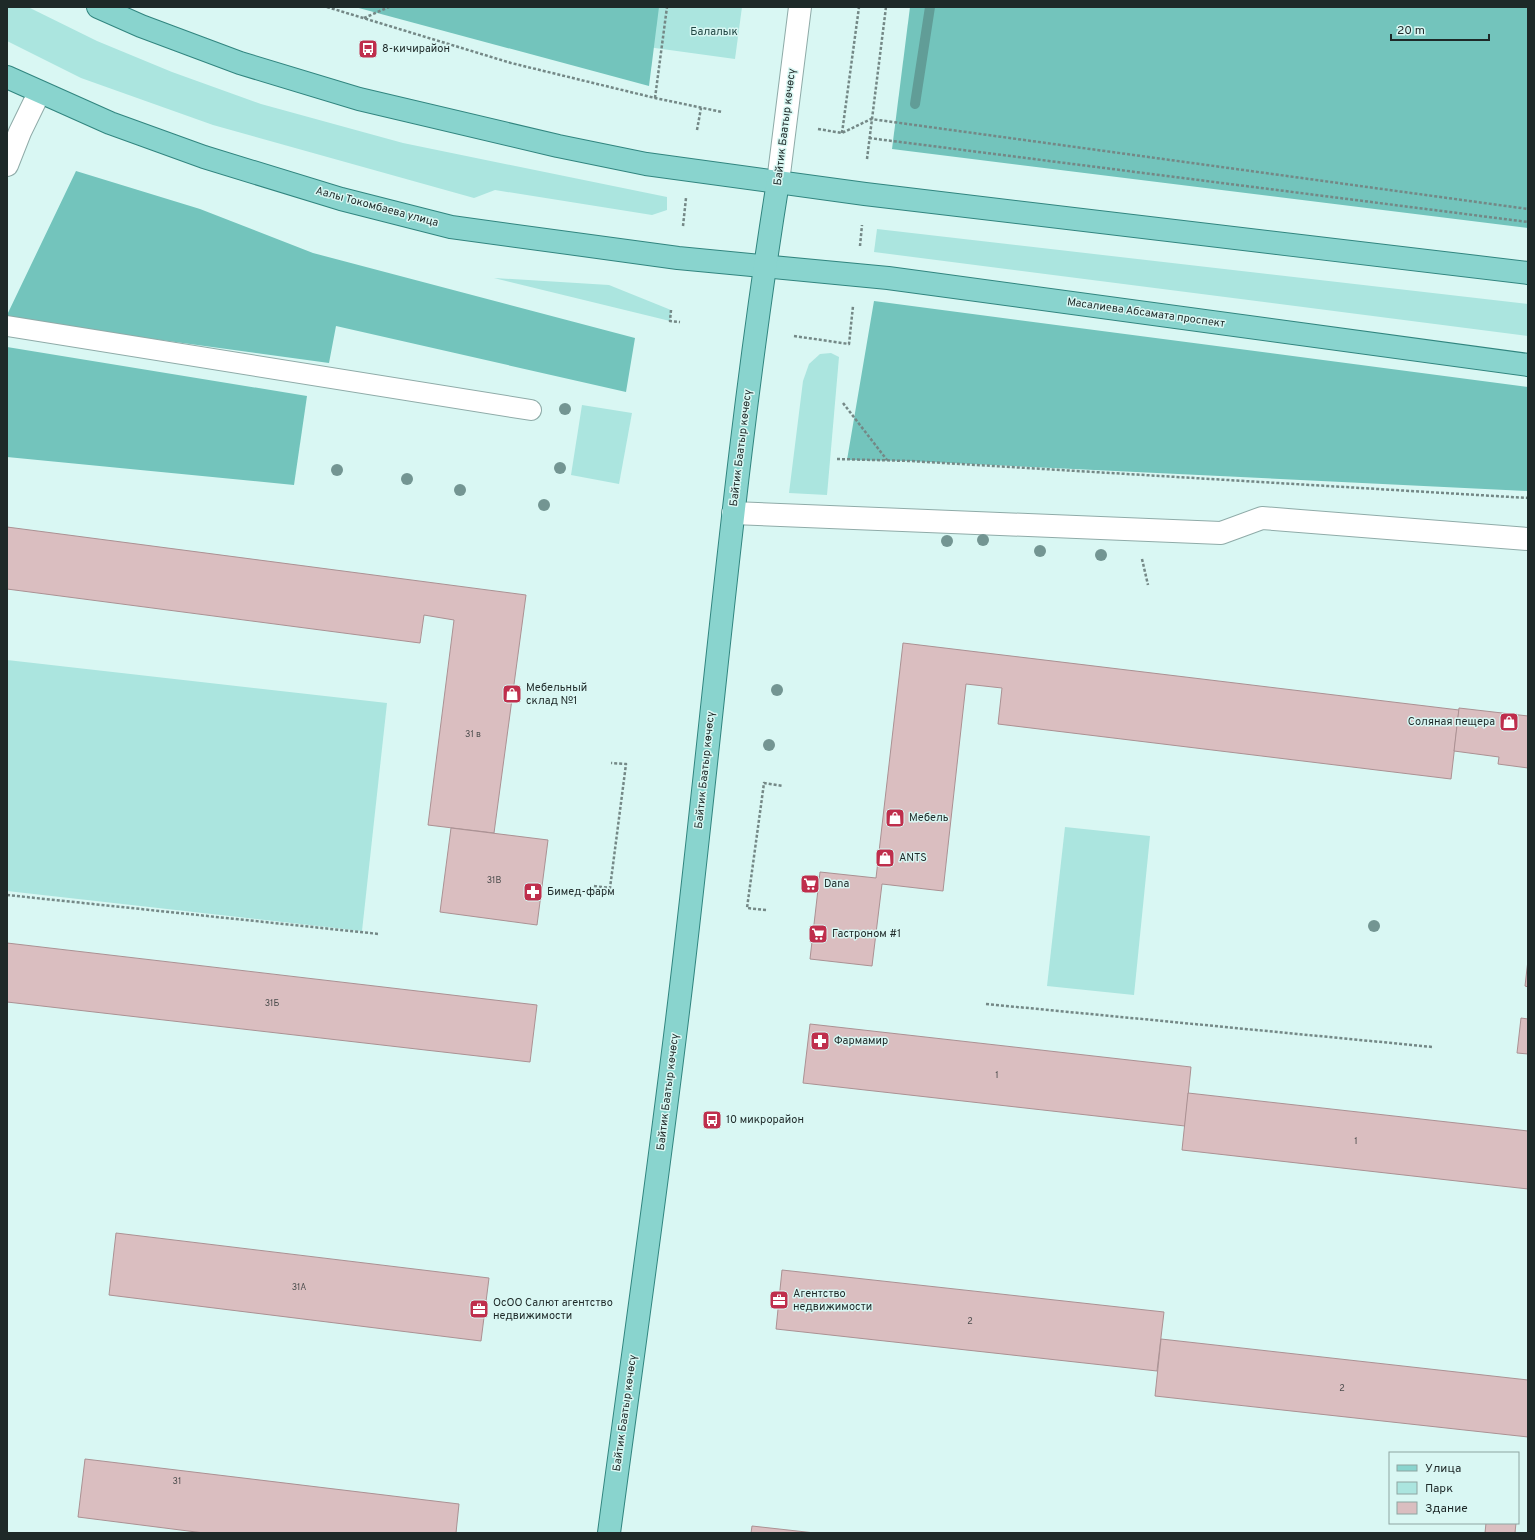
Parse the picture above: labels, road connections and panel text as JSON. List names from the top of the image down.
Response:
{
  "streets": {
    "main road": ["Байтик Баатыр көчөсү", "Аалы Токомбаева улица", "Масалиева Абсамата проспект"]
  },
  "crossings": [
    ["Байтик Баатыр көчөсү", "Аалы Токомбаева улица"],
    ["Байтик Баатыр көчөсү", "Масалиева Абсамата проспект"],
    ["Аалы Токомбаева улица", "Масалиева Абсамата проспект"]
  ],
  "parks": ["Балалык"],
  "places": {
    "bus stop": ["8-кичирайон", "10 микрорайон"],
    "shop": [
      "Мебельный склад №1",
      "Соляная пещера",
      "Мебель",
      "ANTS"
    ],
    "supermarket": ["Dana", "Гастроном #1"],
    "pharmacy": ["Бимед-фарм", "Фармамир"],
    "office": ["Агентство недвижимости", "ОсОО Салют агентство недвижимости"]
  },
  "house_numbers": [
    "31 в",
    "31В",
    "31Б",
    "1",
    "1",
    "31А",
    "2",
    "2",
    "31"
  ],
  "legend": ["Улица", "Парк", "Здание"],
  "scale_bar": "20 m"
}
